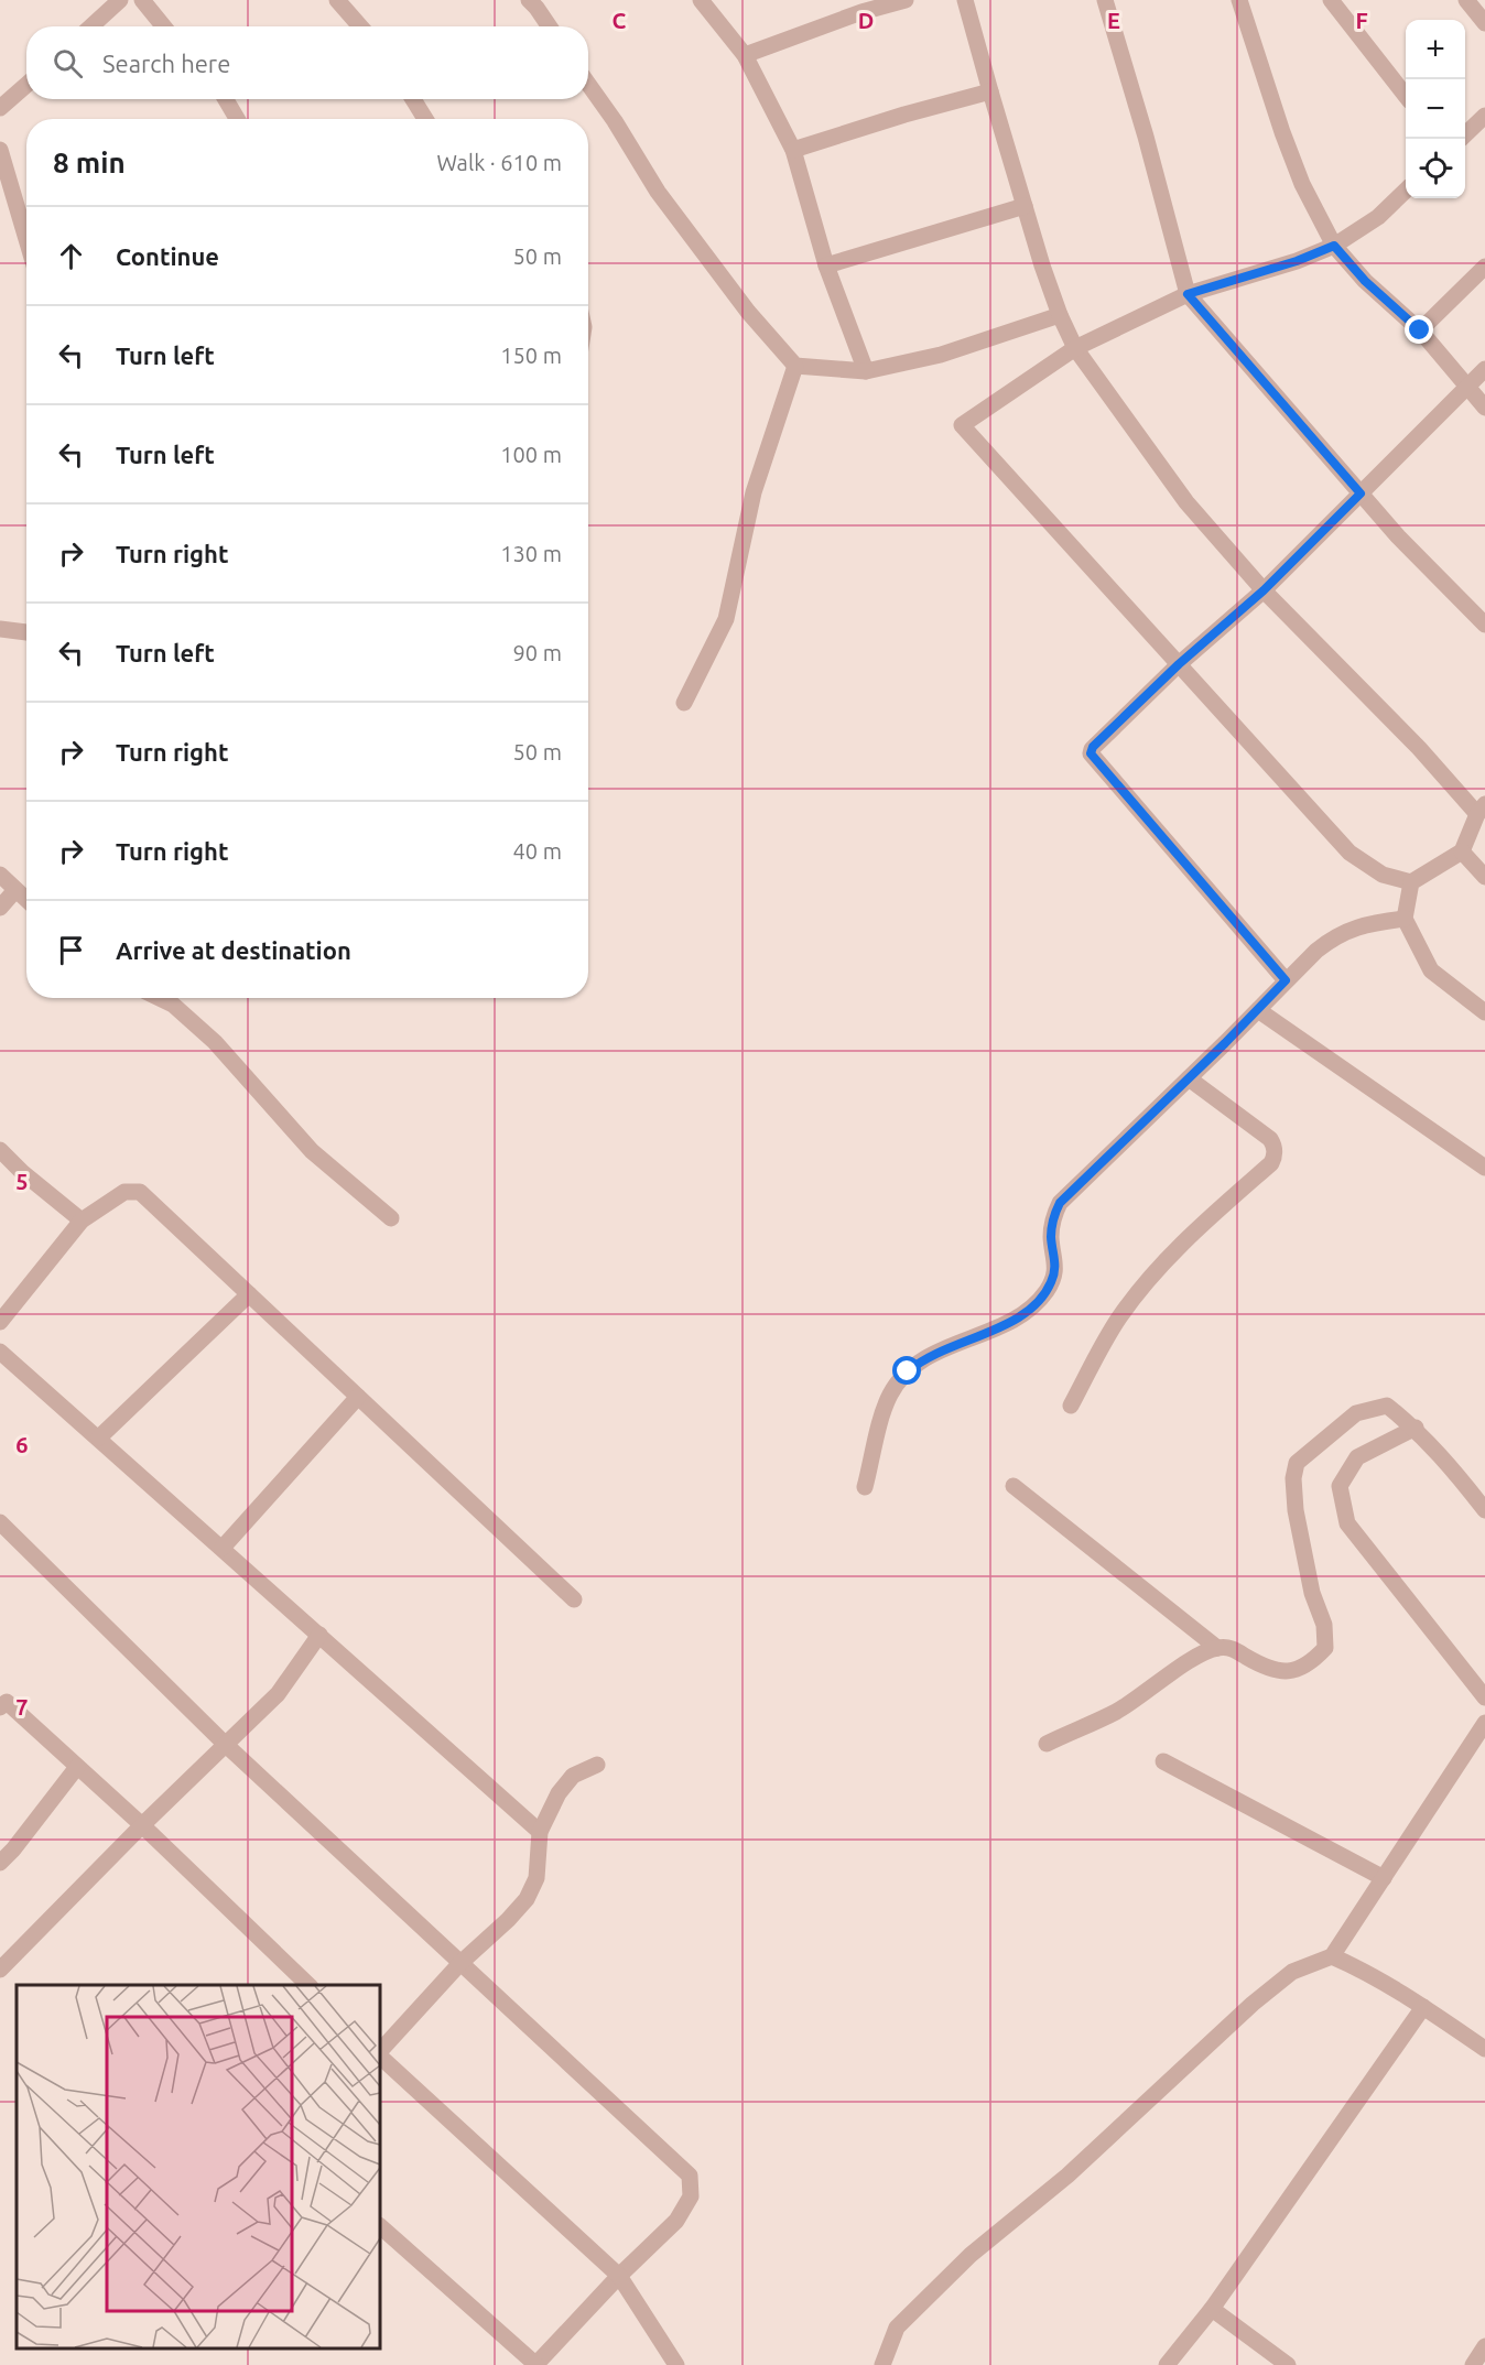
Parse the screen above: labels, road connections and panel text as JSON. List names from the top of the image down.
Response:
{
  "page": {
    "map_buttons": ["+", "−"],
    "search": "Search here",
    "heading": ["8 min", "Walk · 610 m"],
    "list": [
      ["Continue", "50 m"],
      ["Turn left", "150 m"],
      ["Turn left", "100 m"],
      ["Turn right", "130 m"],
      ["Turn left", "90 m"],
      ["Turn right", "50 m"],
      ["Turn right", "40 m"],
      "Arrive at destination"
    ]
  },
  "grid": {
    "columns": [
      "C",
      "D",
      "E",
      "F"
    ],
    "rows": ["5", "6", "7"]
  }
}
